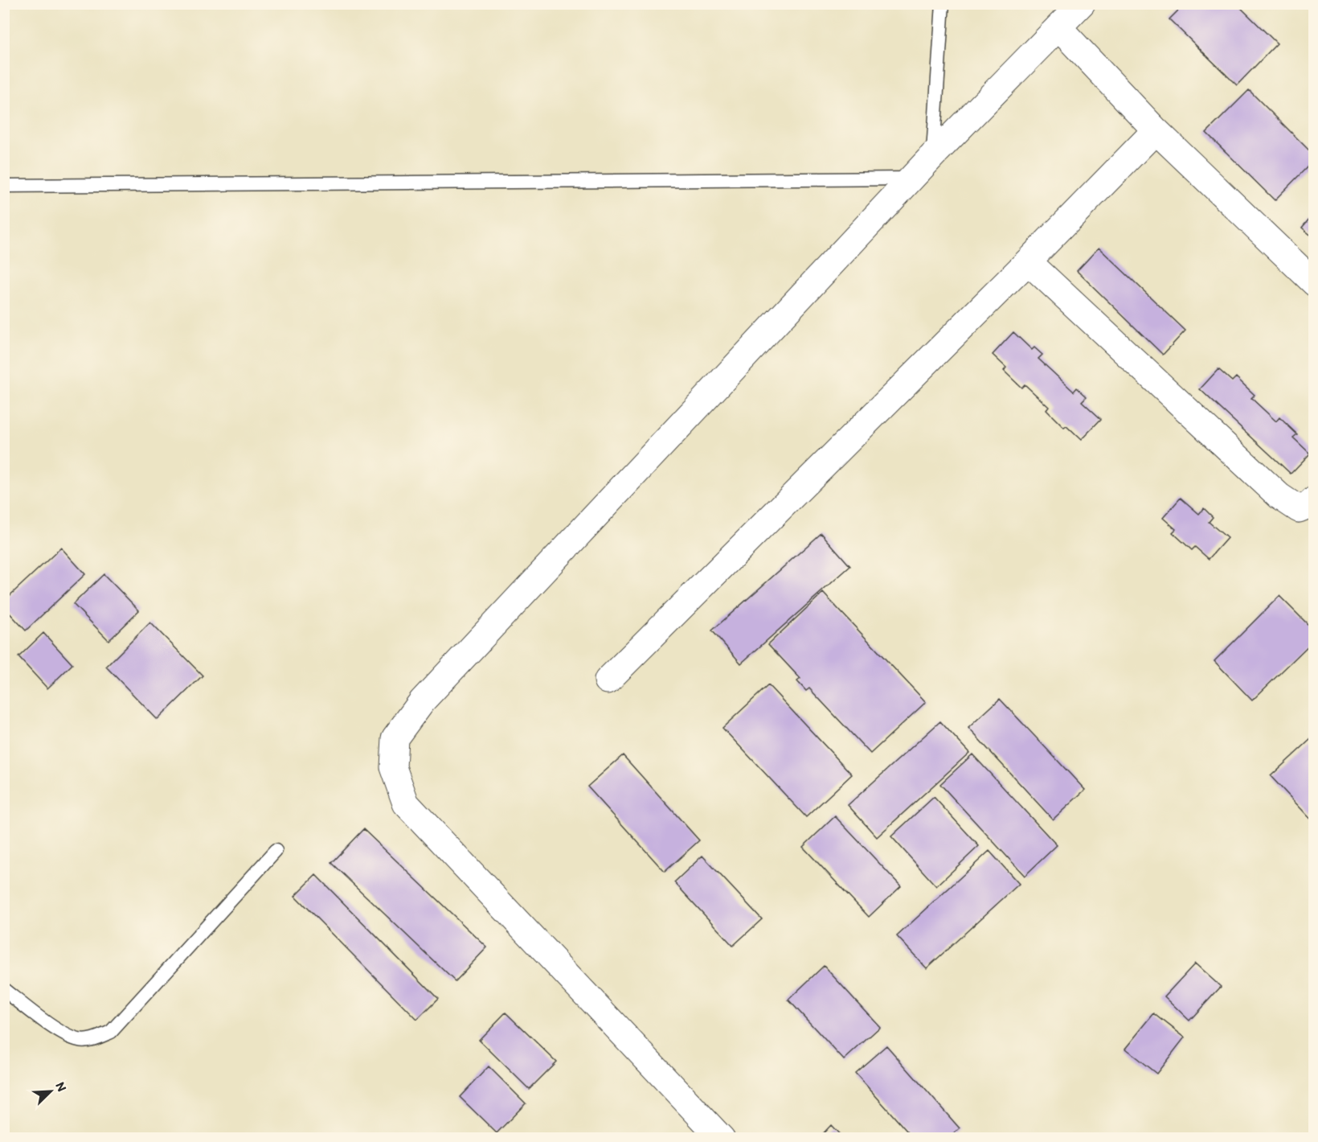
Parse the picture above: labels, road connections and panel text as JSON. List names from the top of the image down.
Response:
{
  "north": "top right"
}
